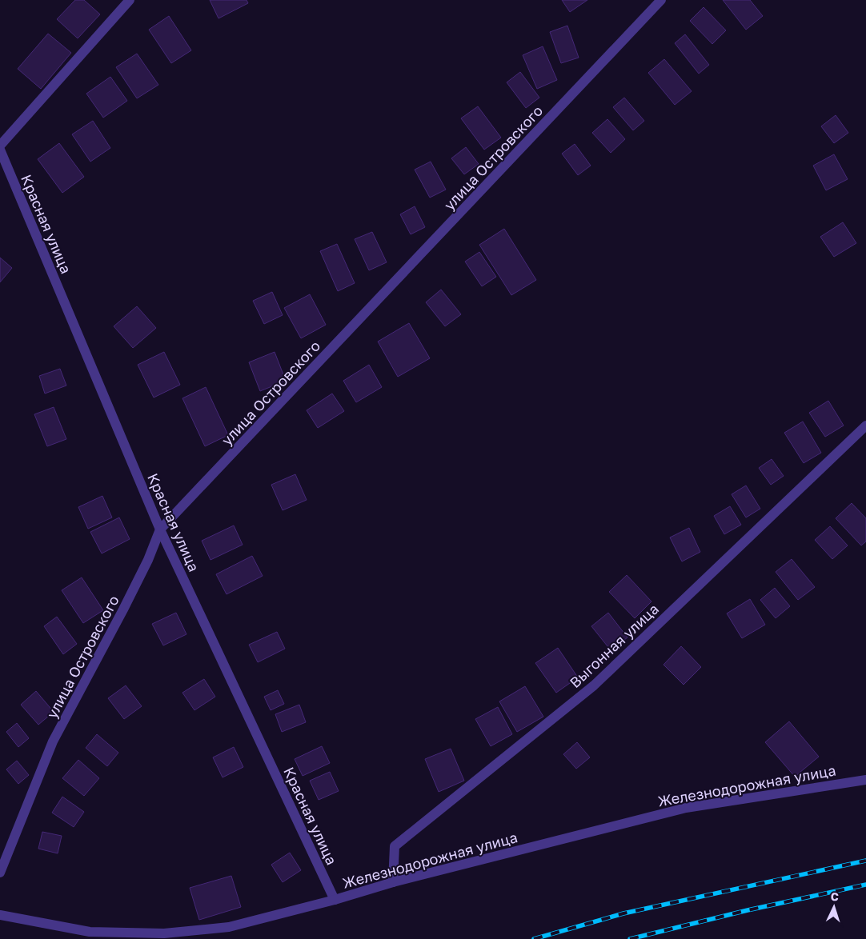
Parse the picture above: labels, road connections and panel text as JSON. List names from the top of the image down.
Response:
{
  "streets": {
    "street": [
      "улица Островского",
      "Красная улица",
      "Выгонная улица",
      "Железнодорожная улица"
    ]
  },
  "crossings": [
    ["улица Островского", "Красная улица"],
    ["Красная улица", "Железнодорожная улица"],
    ["Выгонная улица", "Железнодорожная улица"]
  ],
  "north": "top"
}
